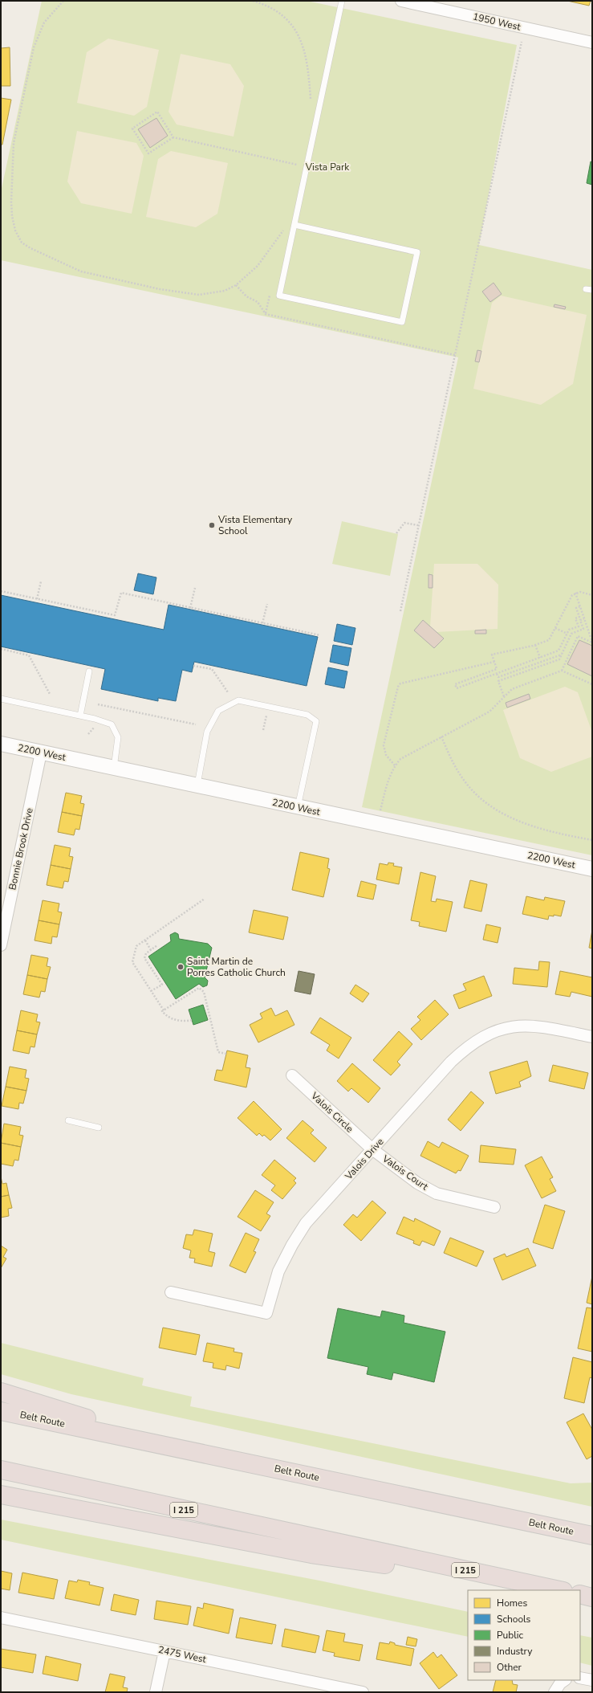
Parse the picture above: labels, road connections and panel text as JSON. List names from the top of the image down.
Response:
{
  "streets": {
    "highway": ["Belt Route", "I 215"],
    "street": [
      "1950 West",
      "2200 West",
      "Bonnie Brook Drive",
      "Valois Circle",
      "Valois Drive",
      "Valois Court",
      "2475 West"
    ]
  },
  "crossings": [
    ["2200 West", "Bonnie Brook Drive"],
    ["Valois Circle", "Valois Drive"],
    ["Valois Circle", "Valois Court"],
    ["Valois Drive", "Valois Court"]
  ],
  "parks": ["Vista Park"],
  "places": ["Vista Elementary School", "Saint Martin de Porres Catholic Church"],
  "legend": [
    "Homes",
    "Schools",
    "Public",
    "Industry",
    "Other"
  ]
}
